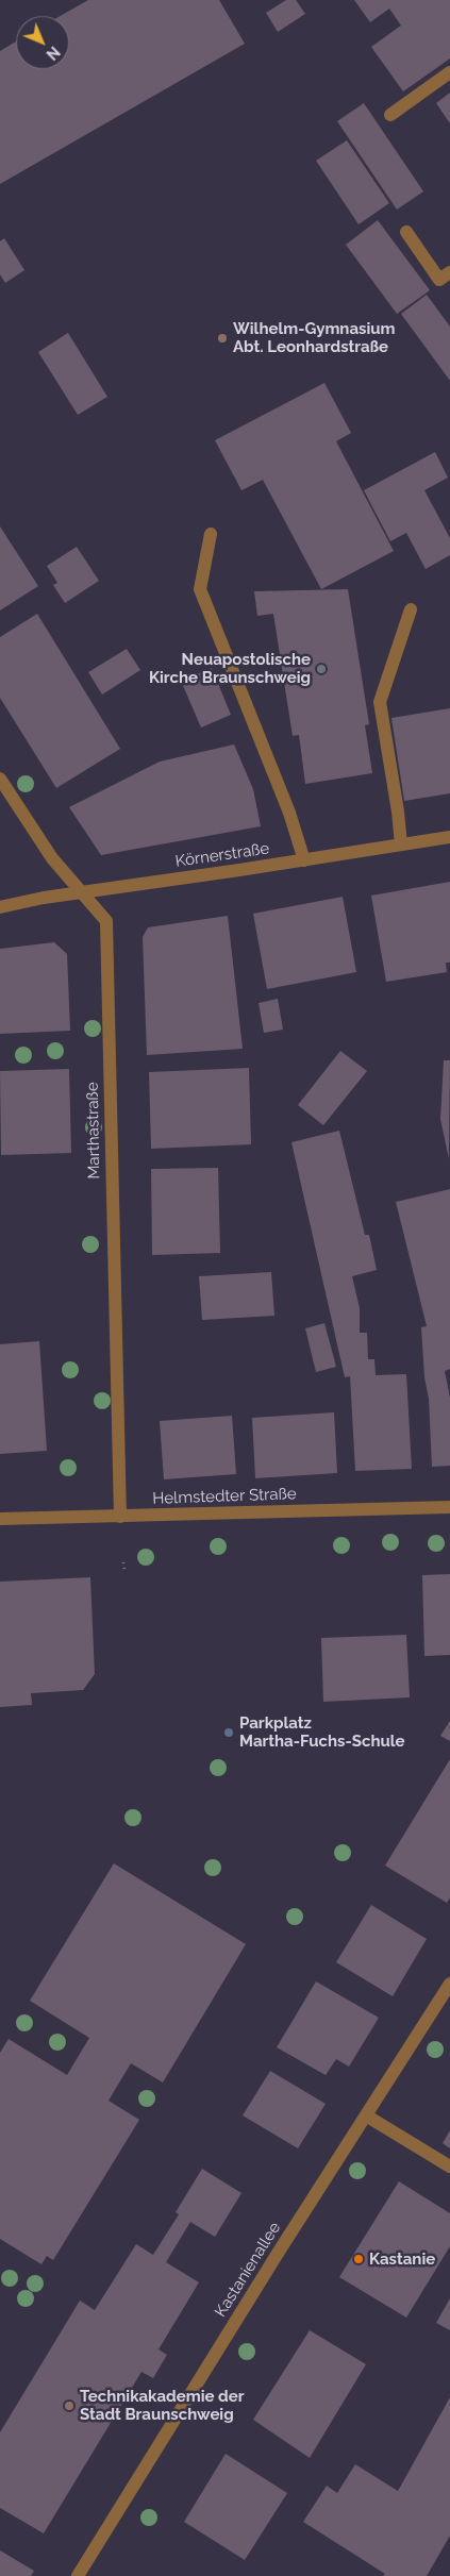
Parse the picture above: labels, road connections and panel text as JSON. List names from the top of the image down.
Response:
{
  "streets": {
    "street": [
      "Körnerstraße",
      "Marthastraße",
      "Helmstedter Straße",
      "Kastanienallee"
    ]
  },
  "crossings": [
    ["Körnerstraße", "Marthastraße"],
    ["Marthastraße", "Helmstedter Straße"]
  ],
  "places": [
    "Wilhelm-Gymnasium Abt. Leonhardstraße",
    "Neuapostolische Kirche Braunschweig",
    "Parkplatz Martha-Fuchs-Schule",
    "Kastanie",
    "Technikakademie der Stadt Braunschweig"
  ],
  "north": "bottom right"
}
